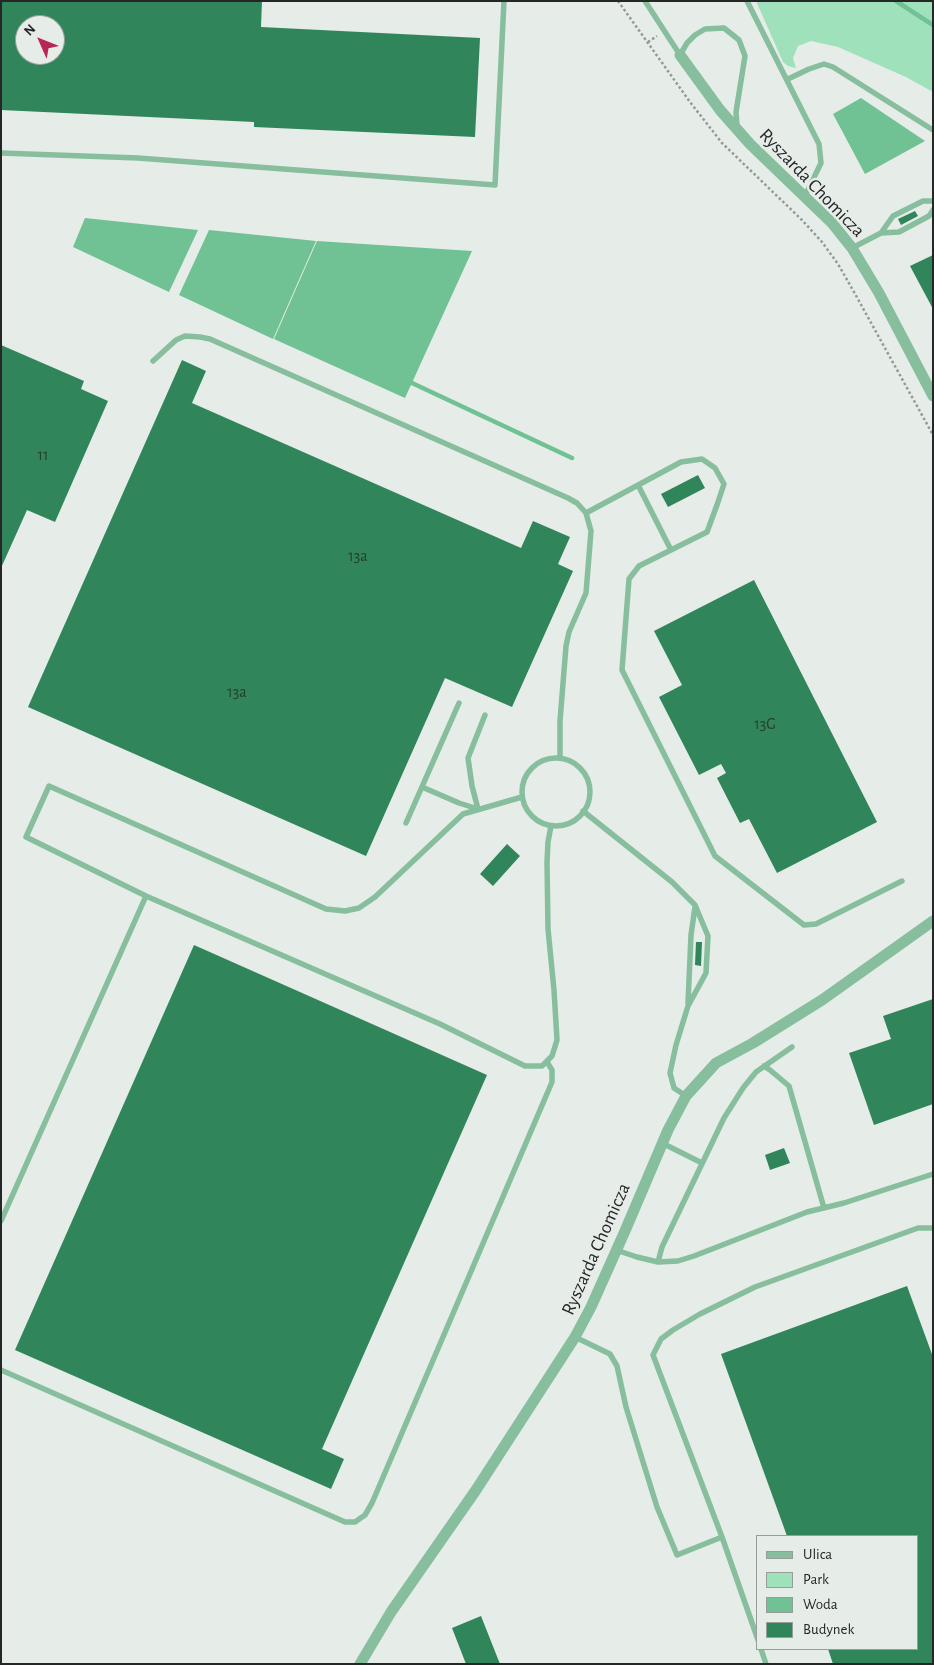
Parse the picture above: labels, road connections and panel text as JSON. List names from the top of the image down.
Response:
{
  "streets": {
    "street": ["Ryszarda Chomicza"]
  },
  "house_numbers": [
    "11",
    "13a",
    "13a",
    "13G"
  ],
  "legend": [
    "Ulica",
    "Park",
    "Woda",
    "Budynek"
  ],
  "north": "top left"
}
